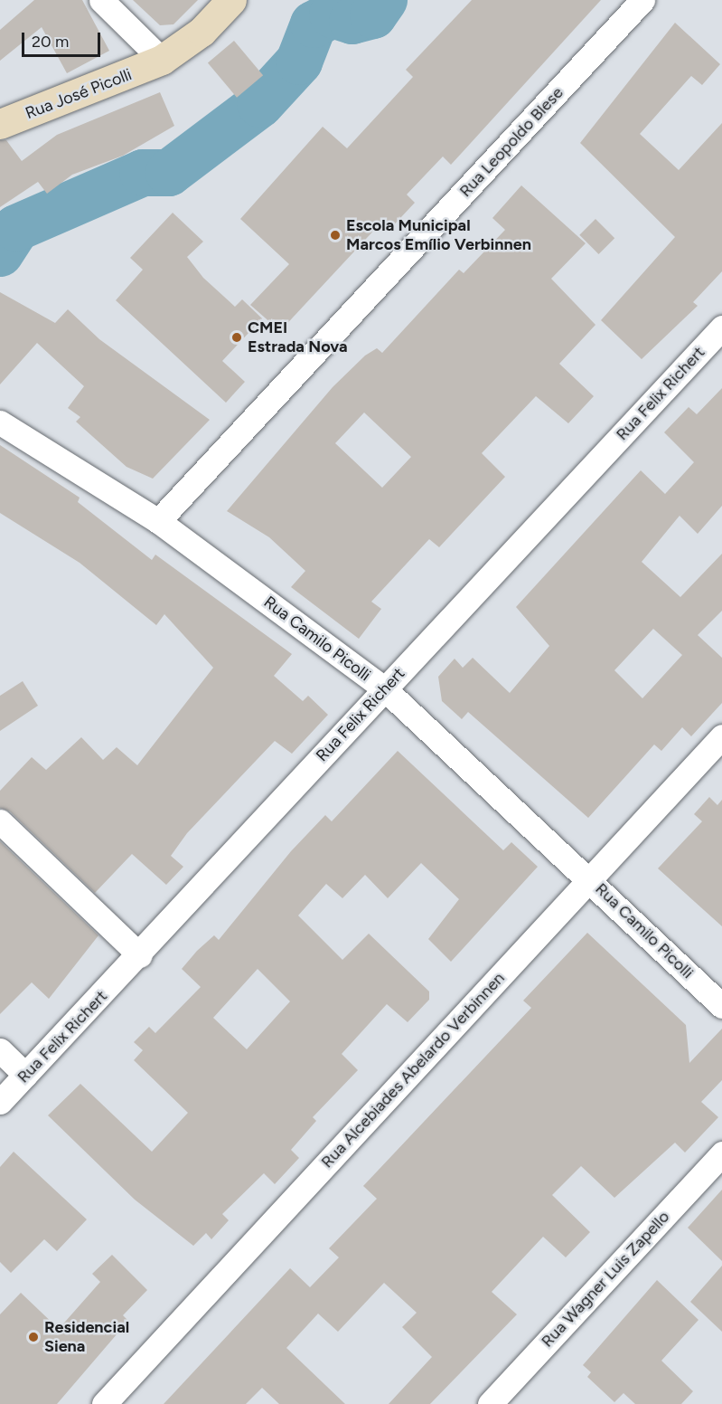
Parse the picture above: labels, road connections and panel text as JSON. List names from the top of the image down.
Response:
{
  "streets": {
    "street": [
      "Rua José Picolli",
      "Rua Leopoldo Blese",
      "Rua Felix Richert",
      "Rua Camilo Picolli",
      "Rua Alcebiades Abelardo Verbinnen",
      "Rua Wagner Luis Zapello"
    ]
  },
  "crossings": [
    ["Rua Leopoldo Blese", "Rua Camilo Picolli"],
    ["Rua Felix Richert", "Rua Camilo Picolli"],
    ["Rua Camilo Picolli", "Rua Alcebiades Abelardo Verbinnen"]
  ],
  "places": ["Escola Municipal Marcos Emílio Verbinnen", "CMEI Estrada Nova", "Residencial Siena"],
  "scale_bar": "20 m"
}
